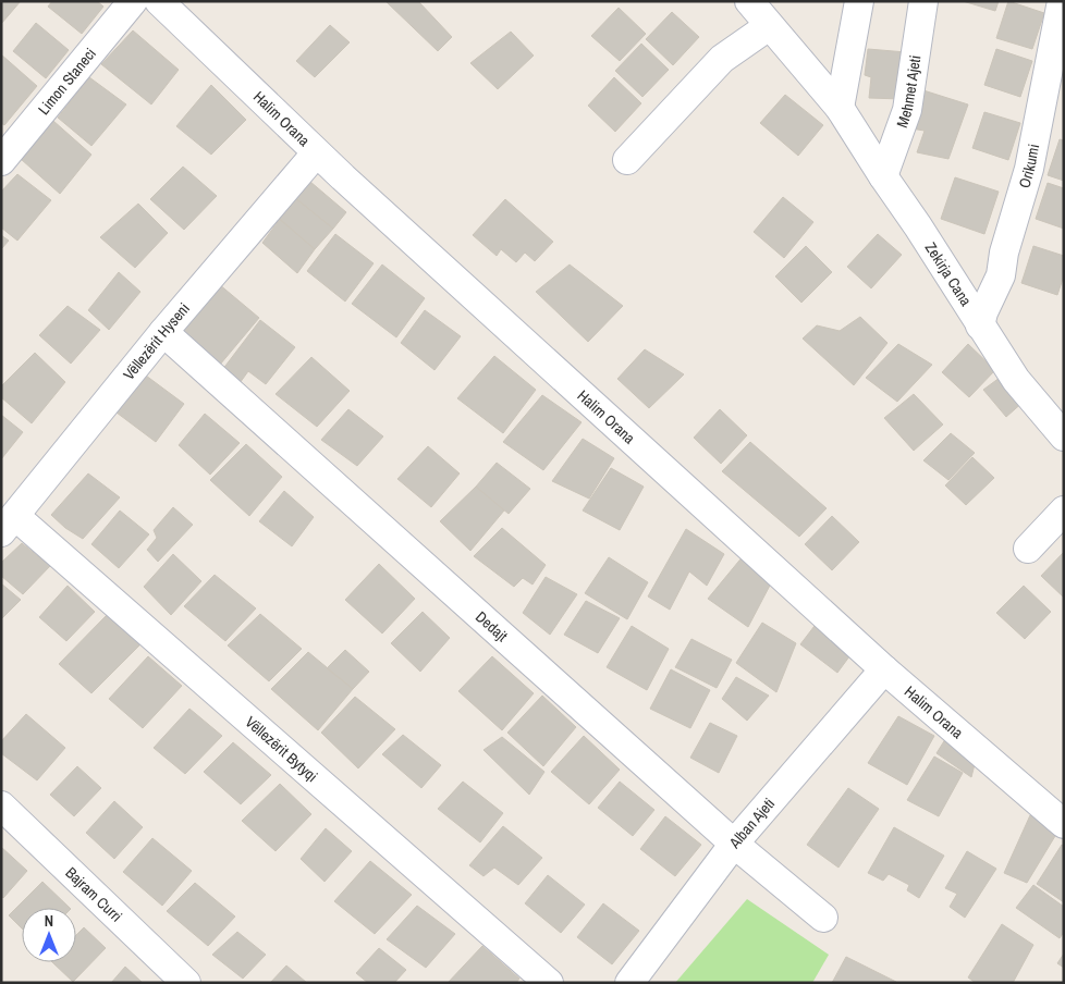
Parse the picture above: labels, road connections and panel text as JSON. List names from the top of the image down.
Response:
{
  "streets": {
    "street": [
      "Limon Staneci",
      "Mehmet Ajeti",
      "Halim Orana",
      "Orikumi",
      "Zekirja Cana",
      "Vëllezërit Hyseni",
      "Dedajt",
      "Vëllezërit Bytyqi",
      "Alban Ajeti",
      "Bajram Curri"
    ]
  },
  "crossings": [
    ["Mehmet Ajeti", "Zekirja Cana"],
    ["Halim Orana", "Vëllezërit Hyseni"],
    ["Halim Orana", "Alban Ajeti"],
    ["Orikumi", "Zekirja Cana"],
    ["Vëllezërit Hyseni", "Dedajt"],
    ["Vëllezërit Hyseni", "Vëllezërit Bytyqi"],
    ["Dedajt", "Alban Ajeti"]
  ],
  "north": "top"
}
